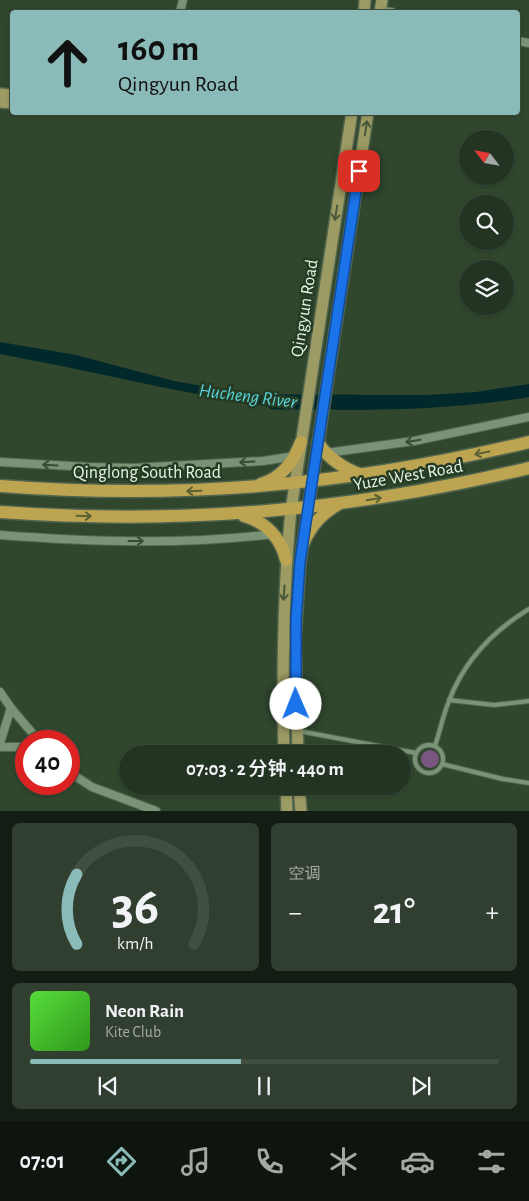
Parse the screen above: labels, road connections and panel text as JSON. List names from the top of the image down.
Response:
{
  "streets": {
    "main road": ["Qingyun Road", "Qinglong South Road", "Yuze West Road"]
  },
  "crossings": [
    ["Qingyun Road", "Qinglong South Road"],
    ["Qingyun Road", "Yuze West Road"],
    ["Qinglong South Road", "Yuze West Road"]
  ],
  "water": ["Hucheng River"],
  "north": "top left",
  "page": {
    "turn": ["160 m", "Qingyun Road"],
    "limit": "40",
    "trip": "07:03 · 2 分钟 · 440 m",
    "tile": "空调",
    "heat": ["−", "21°", "+"],
    "song": ["Neon Rain", "Kite Club"],
    "tabs": "07:01",
    "gauge": ["36", "km/h"]
  }
}
